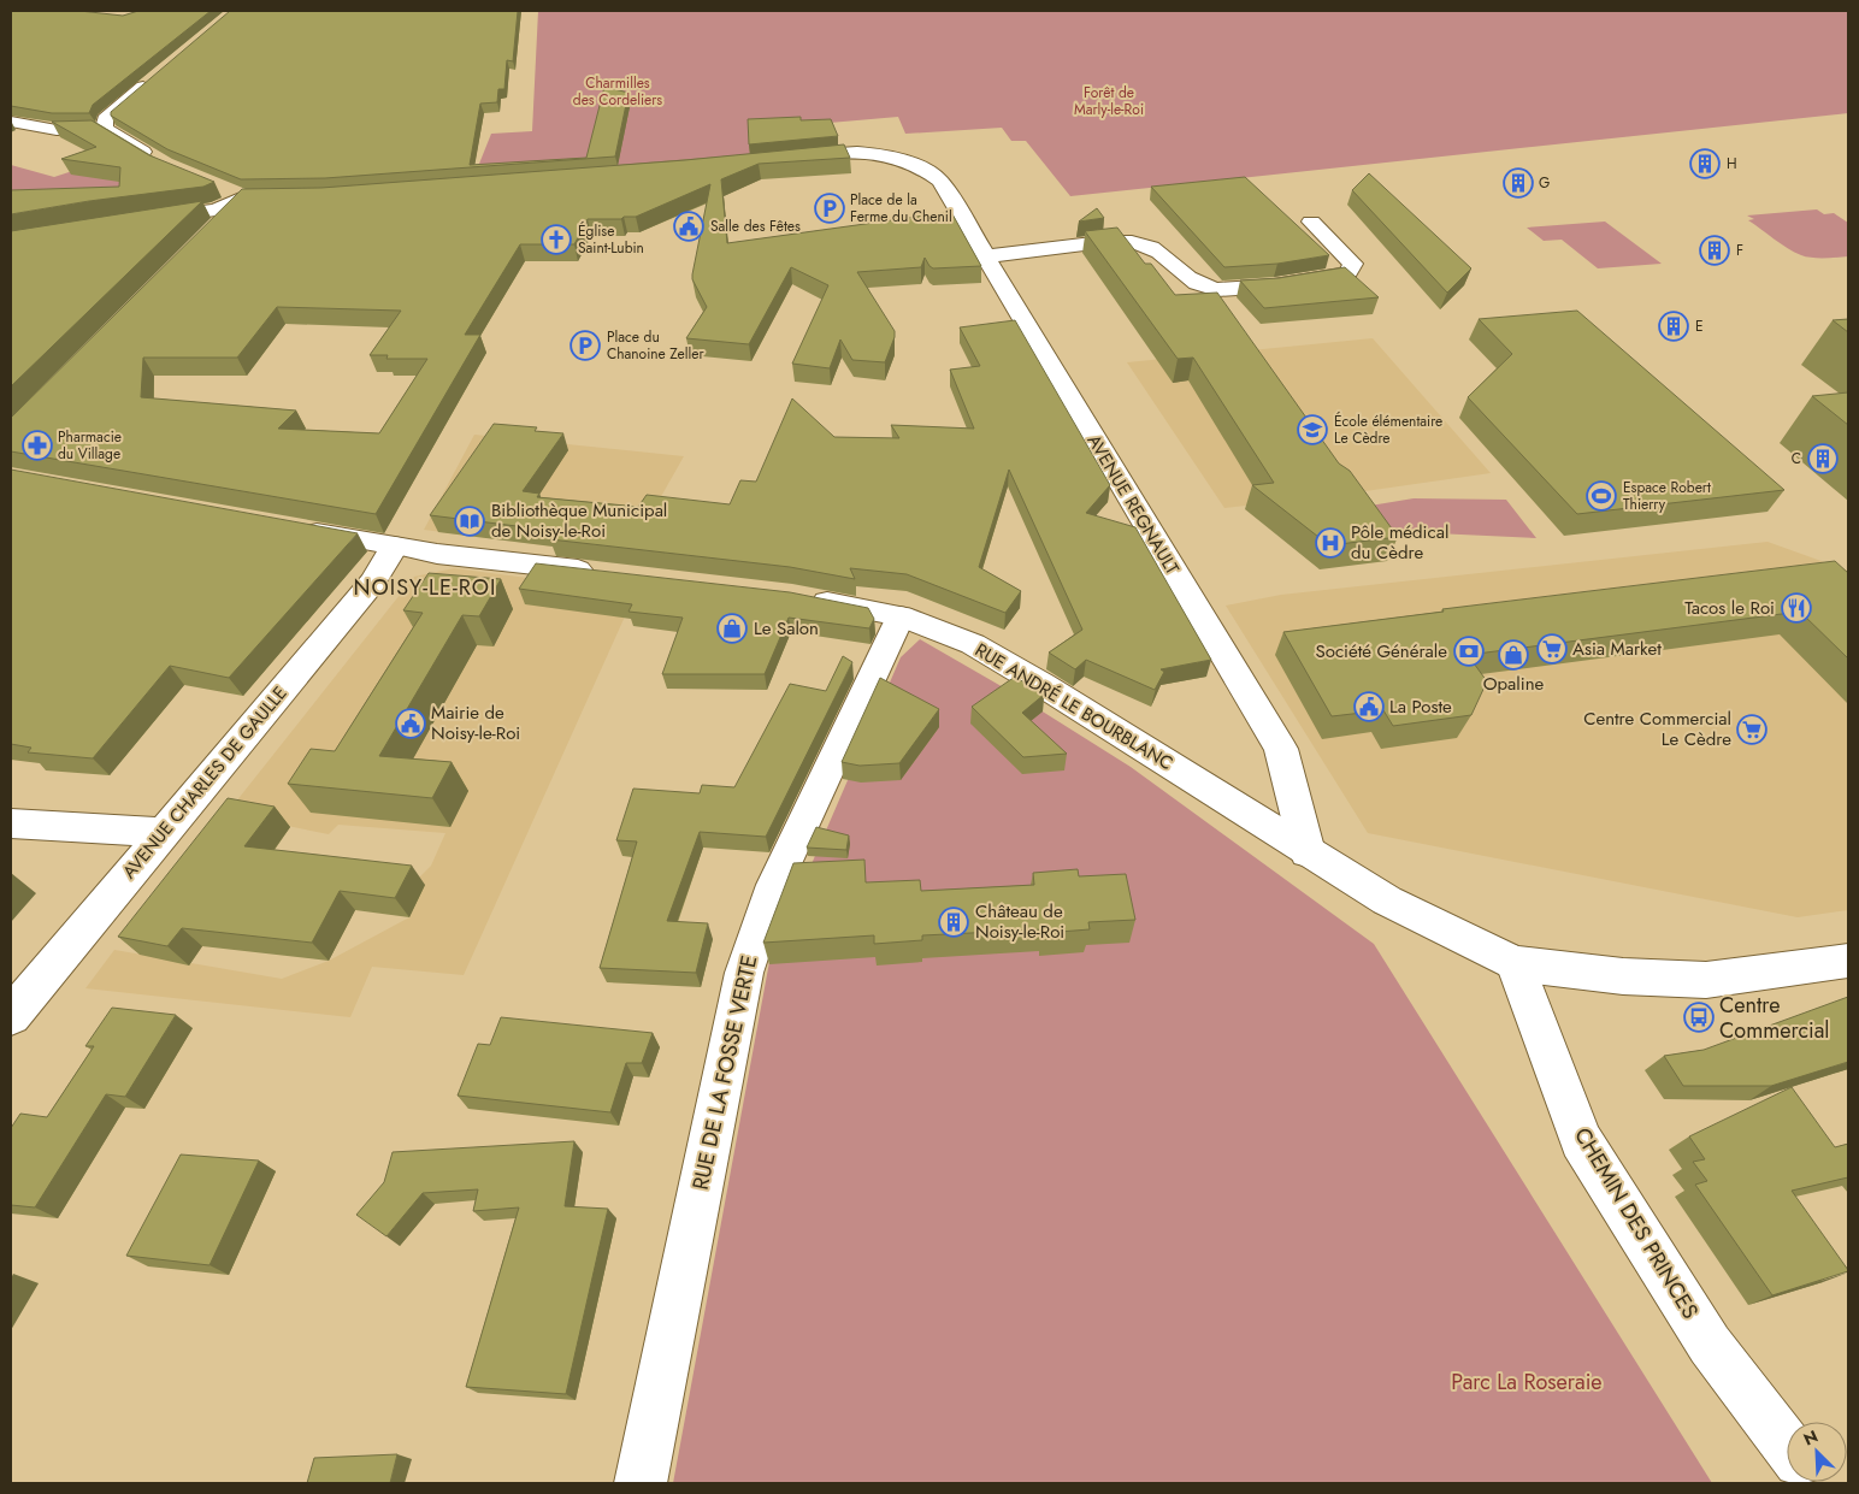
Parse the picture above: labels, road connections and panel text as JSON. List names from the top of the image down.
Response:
{
  "streets": {
    "street": [
      "AVENUE REGNAULT",
      "RUE ANDRÉ LE BOURBLANC",
      "AVENUE CHARLES DE GAULLE",
      "RUE DE LA FOSSE VERTE",
      "CHEMIN DES PRINCES"
    ]
  },
  "crossings": [
    ["AVENUE REGNAULT", "RUE ANDRÉ LE BOURBLANC"],
    ["RUE ANDRÉ LE BOURBLANC", "RUE DE LA FOSSE VERTE"],
    ["RUE ANDRÉ LE BOURBLANC", "CHEMIN DES PRINCES"]
  ],
  "districts": ["NOISY-LE-ROI"],
  "parks": ["Charmilles des Cordeliers", "Forêt de Marly-le-Roi", "Parc La Roseraie"],
  "places": {
    "building": [
      "H",
      "G",
      "F",
      "E",
      "C",
      "Château de Noisy-le-Roi"
    ],
    "parking": ["Place de la Ferme du Chenil", "Place du Chanoine Zeller"],
    "public building": ["Salle des Fêtes", "La Poste", "Mairie de Noisy-le-Roi"],
    "church": ["Église Saint-Lubin"],
    "school or university": ["École élémentaire Le Cèdre"],
    "pharmacy": ["Pharmacie du Village"],
    "sports": ["Espace Robert Thierry"],
    "library": ["Bibliothèque Municipal de Noisy-le-Roi"],
    "hospital": ["Pôle médical du Cèdre"],
    "restaurant": ["Tacos le Roi"],
    "shop": ["Le Salon", "Opaline"],
    "supermarket": ["Asia Market", "Centre Commercial Le Cèdre"],
    "bank": ["Société Générale"],
    "bus stop": ["Centre Commercial"]
  },
  "north": "top left"
}
